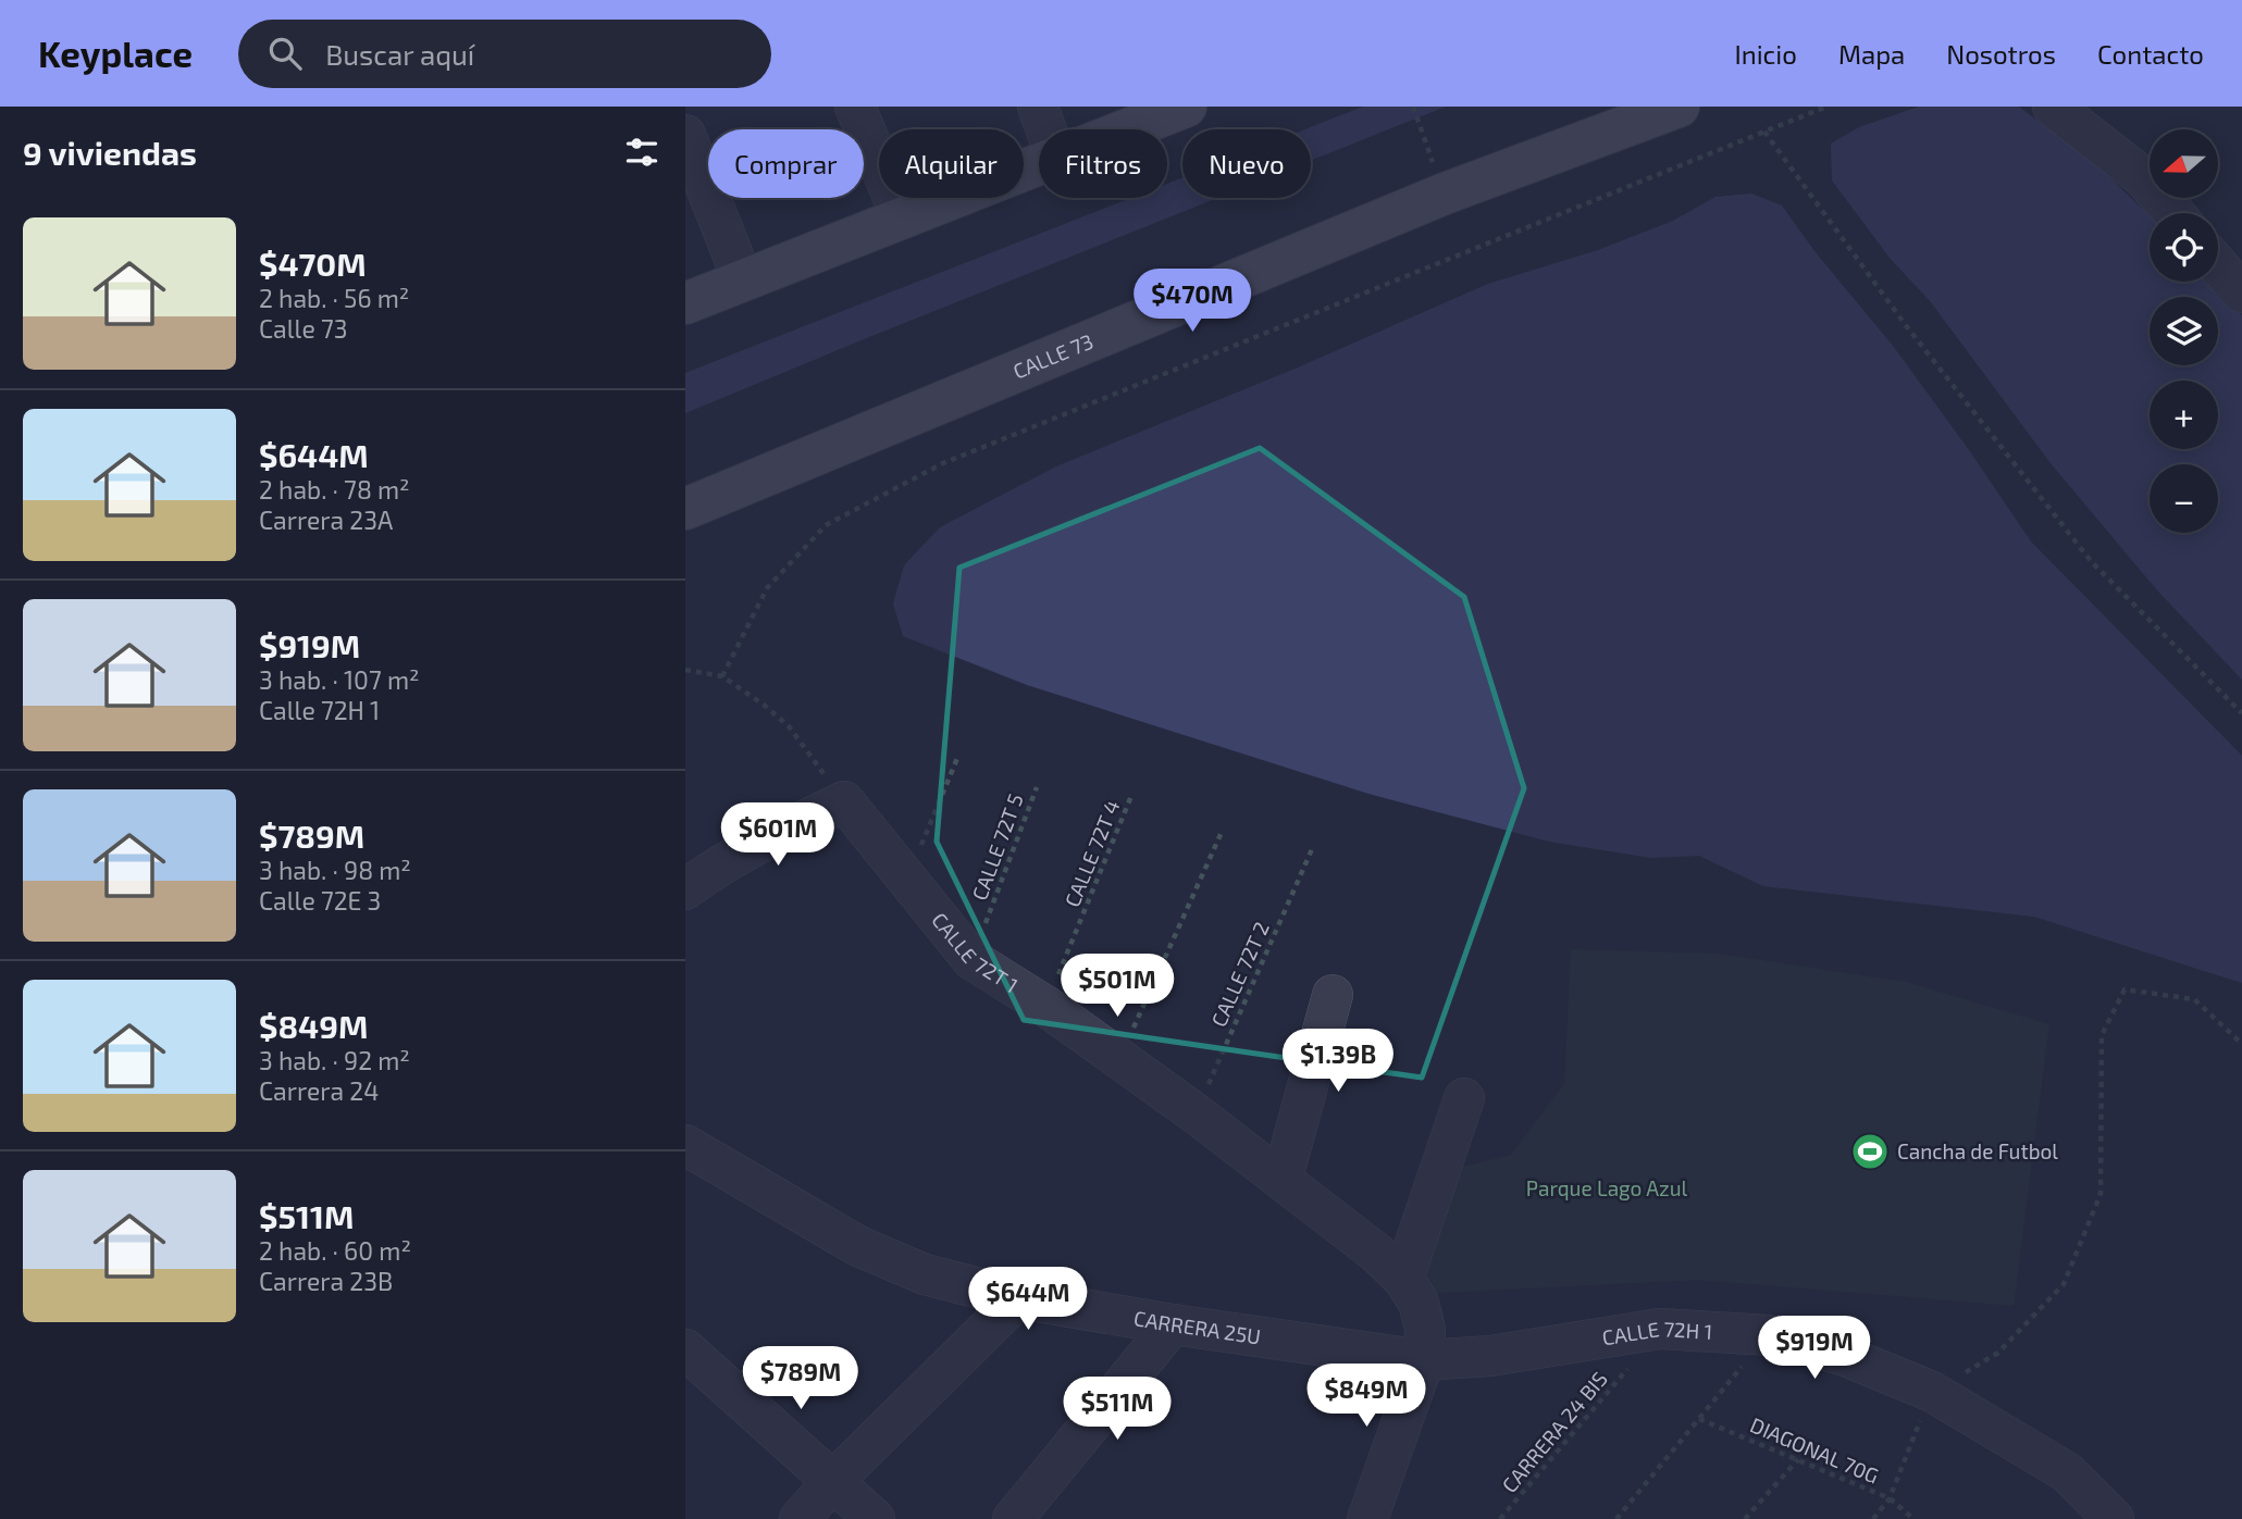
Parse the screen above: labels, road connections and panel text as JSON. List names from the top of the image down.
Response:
{
  "streets": {
    "main road": ["CALLE 73"],
    "street": ["CALLE 72T 1", "CARRERA 25U", "CALLE 72H 1"],
    "path": [
      "CALLE 72T 5",
      "CALLE 72T 4",
      "CALLE 72T 2",
      "CARRERA 24 BIS",
      "DIAGONAL 70G"
    ]
  },
  "crossings": [
    ["CALLE 72T 5", "CALLE 72T 1"],
    ["CALLE 72T 4", "CALLE 72T 1"],
    ["CALLE 72T 1", "CALLE 72T 2"],
    ["CARRERA 25U", "CALLE 72H 1"],
    ["CALLE 72H 1", "CARRERA 24 BIS"]
  ],
  "parks": ["Parque Lago Azul"],
  "places": {
    "sports": ["Cancha de Futbol"]
  },
  "north": "left",
  "page": {
    "header": "Keyplace",
    "search": "Buscar aquí",
    "nav": [
      "Inicio",
      "Mapa",
      "Nosotros",
      "Contacto"
    ],
    "heading": "9 viviendas",
    "map_buttons": ["+", "−"],
    "chip": [
      "Comprar",
      "Alquilar",
      "Filtros",
      "Nuevo"
    ],
    "list": [
      {
        "name": "$470M",
        "note": "2 hab. · 56 m² · Calle 73"
      },
      {
        "name": "$644M",
        "note": "2 hab. · 78 m² · Carrera 23A"
      },
      {
        "name": "$919M",
        "note": "3 hab. · 107 m² · Calle 72H 1"
      },
      {
        "name": "$789M",
        "note": "3 hab. · 98 m² · Calle 72E 3"
      },
      {
        "name": "$849M",
        "note": "3 hab. · 92 m² · Carrera 24"
      },
      {
        "name": "$511M",
        "note": "2 hab. · 60 m² · Carrera 23B"
      }
    ],
    "price": [
      "$470M",
      "$601M",
      "$501M",
      "$1.39B",
      "$644M",
      "$919M",
      "$789M",
      "$849M",
      "$511M"
    ]
  }
}
